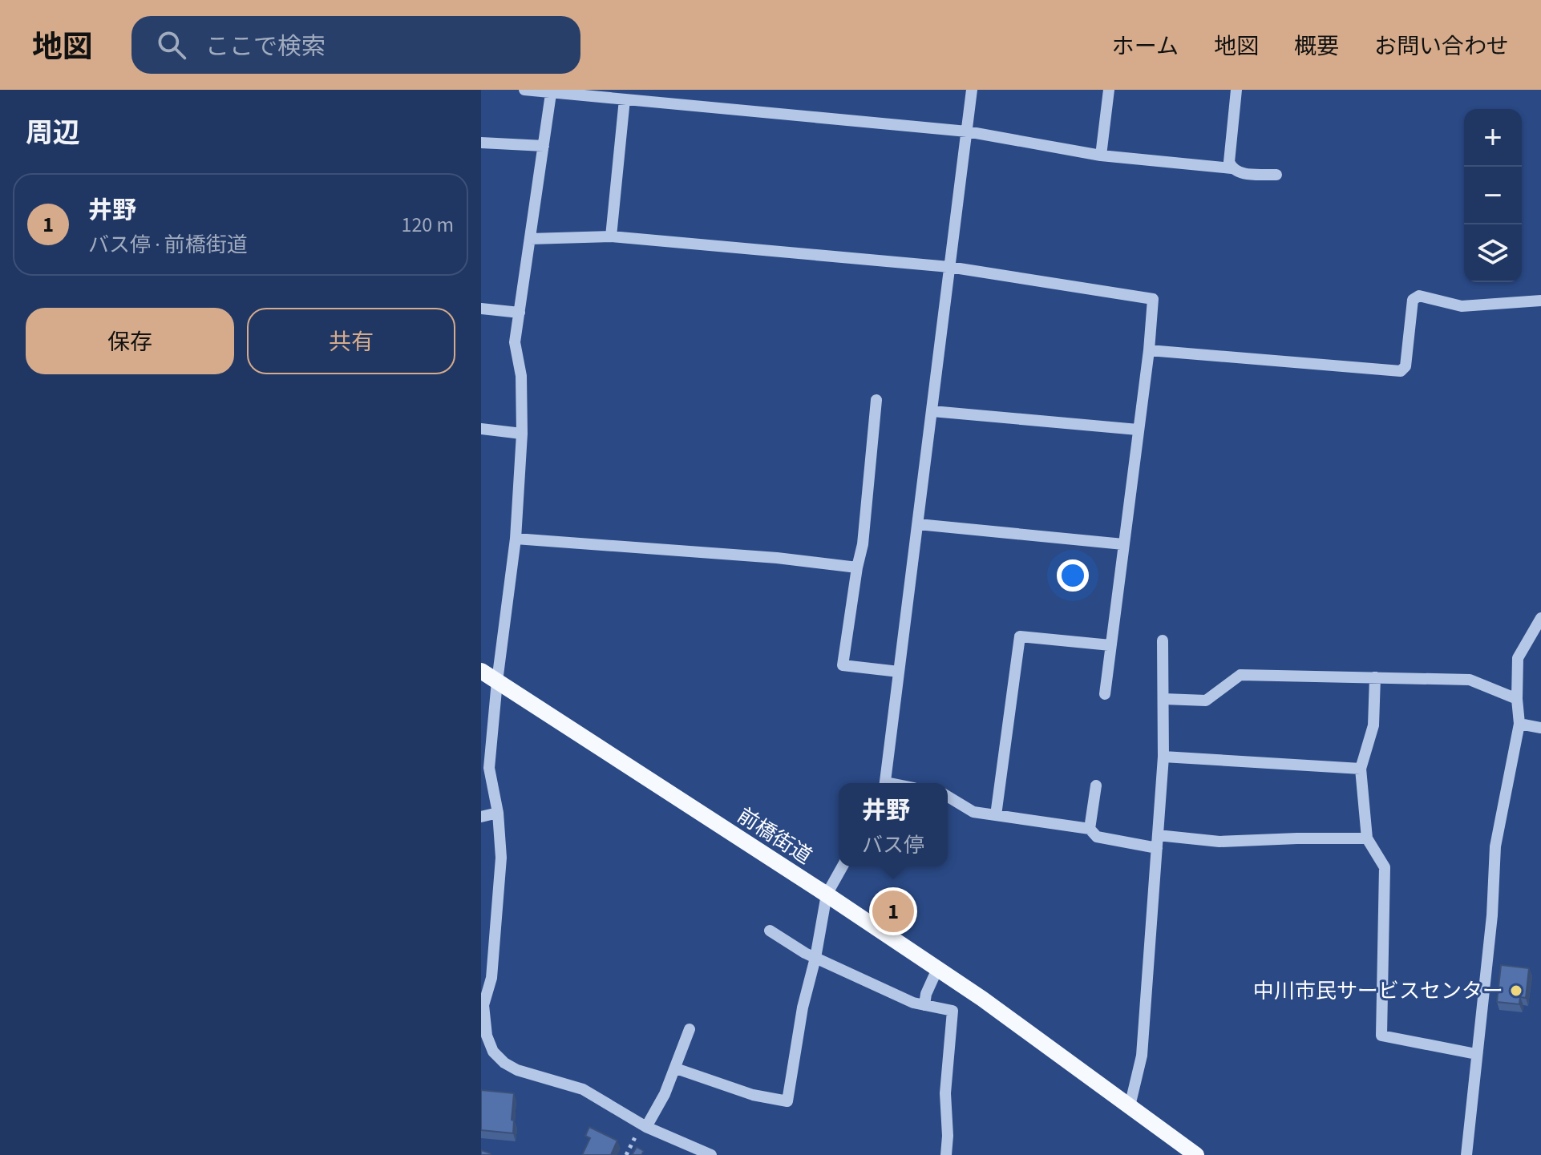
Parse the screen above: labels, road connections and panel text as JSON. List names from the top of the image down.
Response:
{
  "streets": {
    "main road": ["前橋街道"]
  },
  "places": ["中川市民サービスセンター"],
  "page": {
    "header": "地図",
    "search": "ここで検索",
    "nav": [
      "ホーム",
      "地図",
      "概要",
      "お問い合わせ"
    ],
    "heading": "周辺",
    "map_buttons": ["+", "−"],
    "list": [
      {
        "mark": "1",
        "name": "井野",
        "note": "バス停 · 前橋街道",
        "value": "120 m"
      }
    ],
    "buttons": ["保存", "共有"],
    "popup": ["井野", "バス停"],
    "pins": "1"
  }
}
